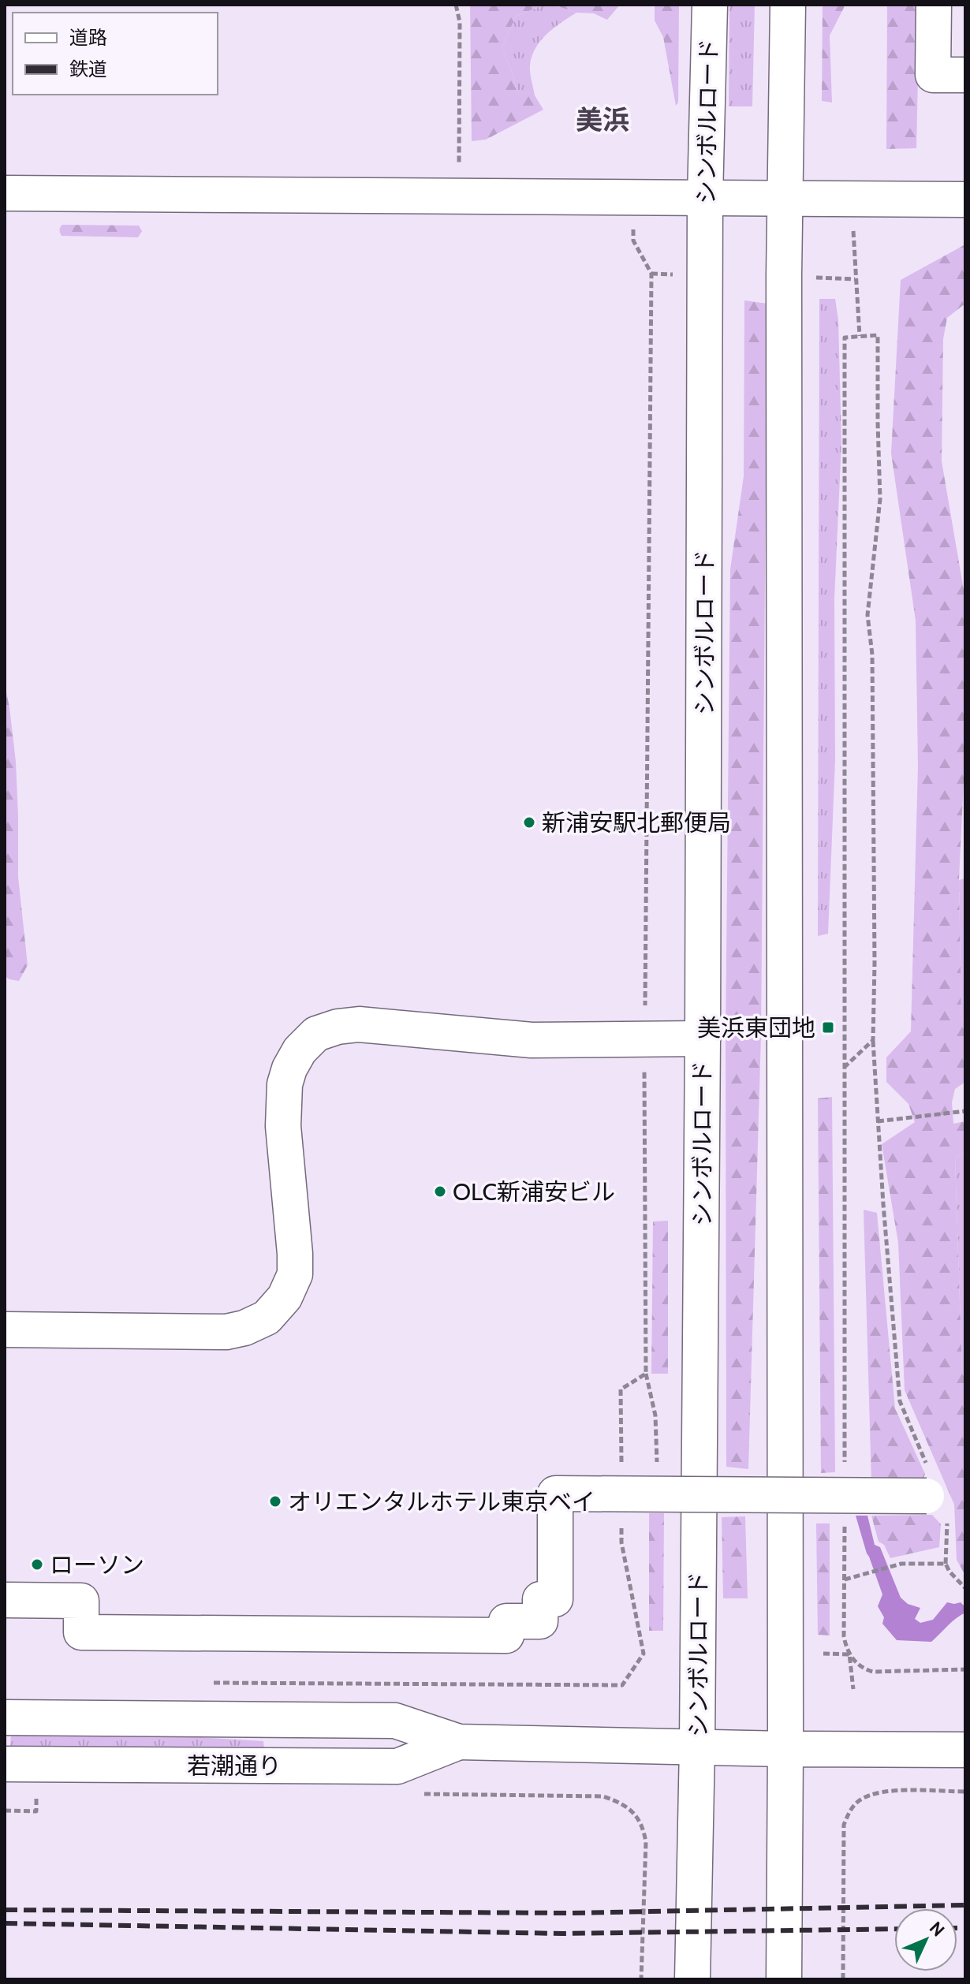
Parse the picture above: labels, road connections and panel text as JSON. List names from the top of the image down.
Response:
{
  "streets": {
    "main road": ["シンボルロード", "若潮通り"]
  },
  "crossings": [
    ["シンボルロード", "若潮通り"]
  ],
  "districts": ["美浜"],
  "places": {
    "other": [
      "新浦安駅北郵便局",
      "OLC新浦安ビル",
      "オリエンタルホテル東京ベイ",
      "ローソン"
    ],
    "transit": ["美浜東団地"]
  },
  "legend": ["道路", "鉄道"],
  "north": "top right"
}
